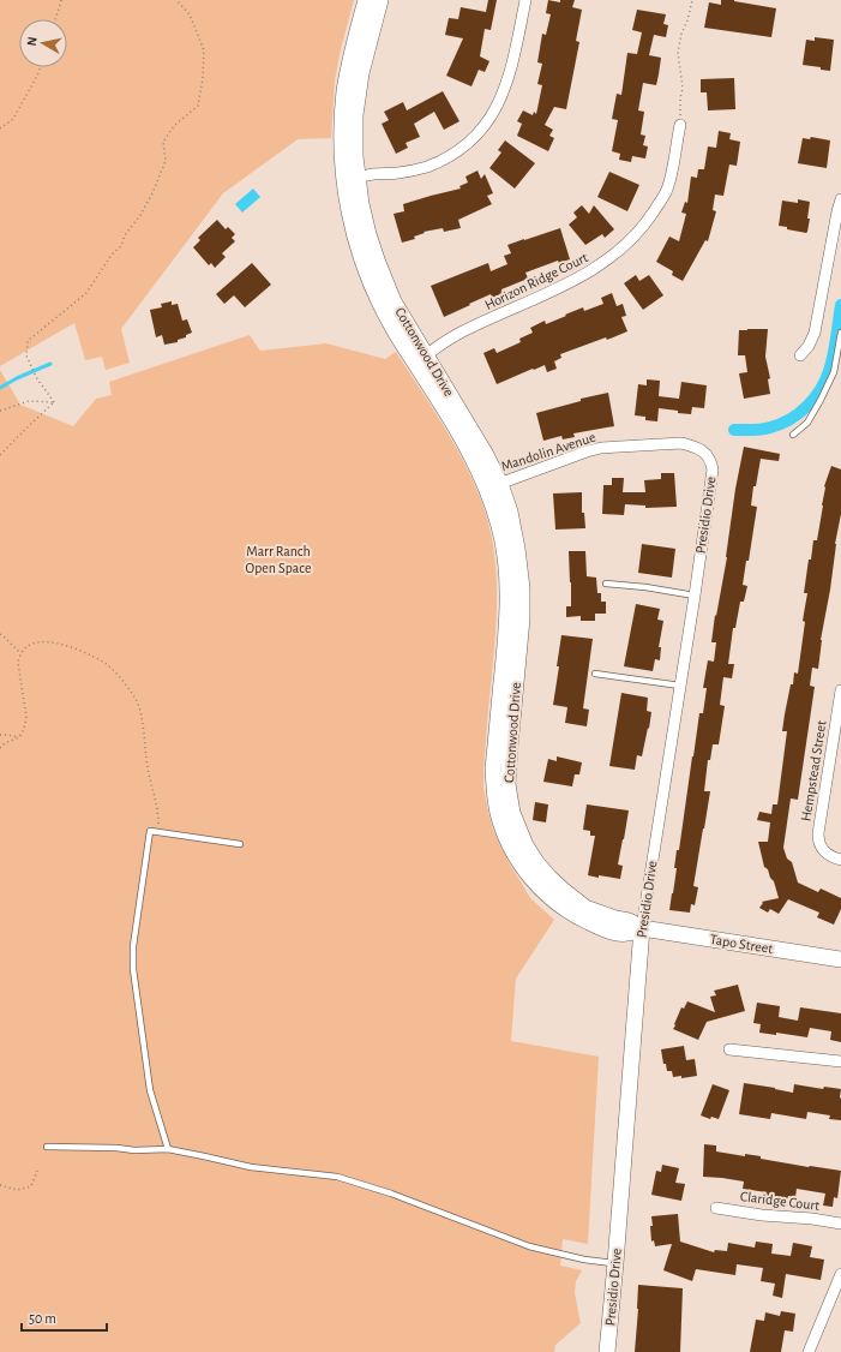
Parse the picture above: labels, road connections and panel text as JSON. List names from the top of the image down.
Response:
{
  "streets": {
    "street": [
      "Horizon Ridge Court",
      "Cottonwood Drive",
      "Mandolin Avenue",
      "Presidio Drive",
      "Hempstead Street",
      "Tapo Street",
      "Claridge Court"
    ]
  },
  "crossings": [
    ["Horizon Ridge Court", "Cottonwood Drive"],
    ["Cottonwood Drive", "Mandolin Avenue"],
    ["Cottonwood Drive", "Presidio Drive"],
    ["Cottonwood Drive", "Tapo Street"],
    ["Mandolin Avenue", "Presidio Drive"],
    ["Presidio Drive", "Tapo Street"]
  ],
  "parks": ["Marr Ranch Open Space"],
  "scale_bar": "50 m",
  "north": "left"
}
